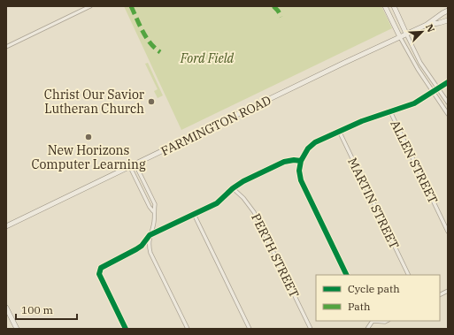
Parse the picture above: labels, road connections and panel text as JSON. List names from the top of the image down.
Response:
{
  "streets": {
    "main road": ["FARMINGTON ROAD"],
    "street": ["ALLEN STREET", "MARTIN STREET", "PERTH STREET"]
  },
  "parks": ["Ford Field"],
  "places": ["Christ Our Savior Lutheran Church", "New Horizons Computer Learning"],
  "legend": ["Cycle path", "Path"],
  "scale_bar": "100 m",
  "north": "top right"
}
